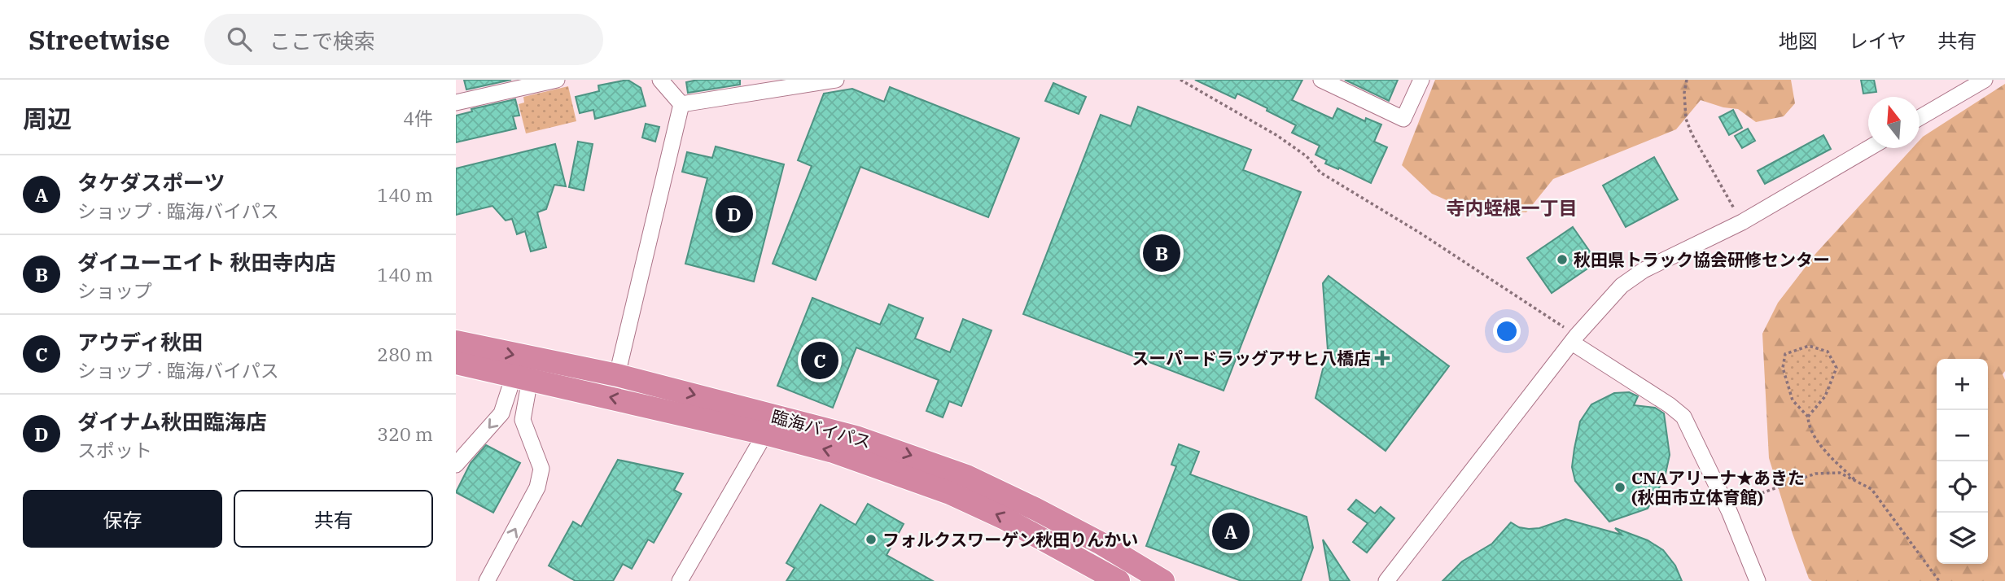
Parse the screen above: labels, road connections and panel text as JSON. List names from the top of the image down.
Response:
{
  "streets": {
    "highway": ["臨海バイパス"]
  },
  "districts": ["寺内蛭根一丁目"],
  "places": {
    "other": ["秋田県トラック協会研修センター", "CNAアリーナ★あきた (秋田市立体育館)", "フォルクスワーゲン秋田りんかい"],
    "health": ["スーパードラッグアサヒ八橋店"]
  },
  "north": "top",
  "page": {
    "header": "Streetwise",
    "search": "ここで検索",
    "nav": ["地図", "レイヤ", "共有"],
    "heading": ["周辺", "4件"],
    "list": [
      {
        "mark": "A",
        "name": "タケダスポーツ",
        "note": "ショップ · 臨海バイパス",
        "value": "140 m"
      },
      {
        "mark": "B",
        "name": "ダイユーエイト 秋田寺内店",
        "note": "ショップ",
        "value": "140 m"
      },
      {
        "mark": "C",
        "name": "アウディ秋田",
        "note": "ショップ · 臨海バイパス",
        "value": "280 m"
      },
      {
        "mark": "D",
        "name": "ダイナム秋田臨海店",
        "note": "スポット",
        "value": "320 m"
      }
    ],
    "pins": [
      "D",
      "B",
      "C",
      "A"
    ],
    "map_buttons": ["+", "−"],
    "buttons": ["保存", "共有"]
  }
}
